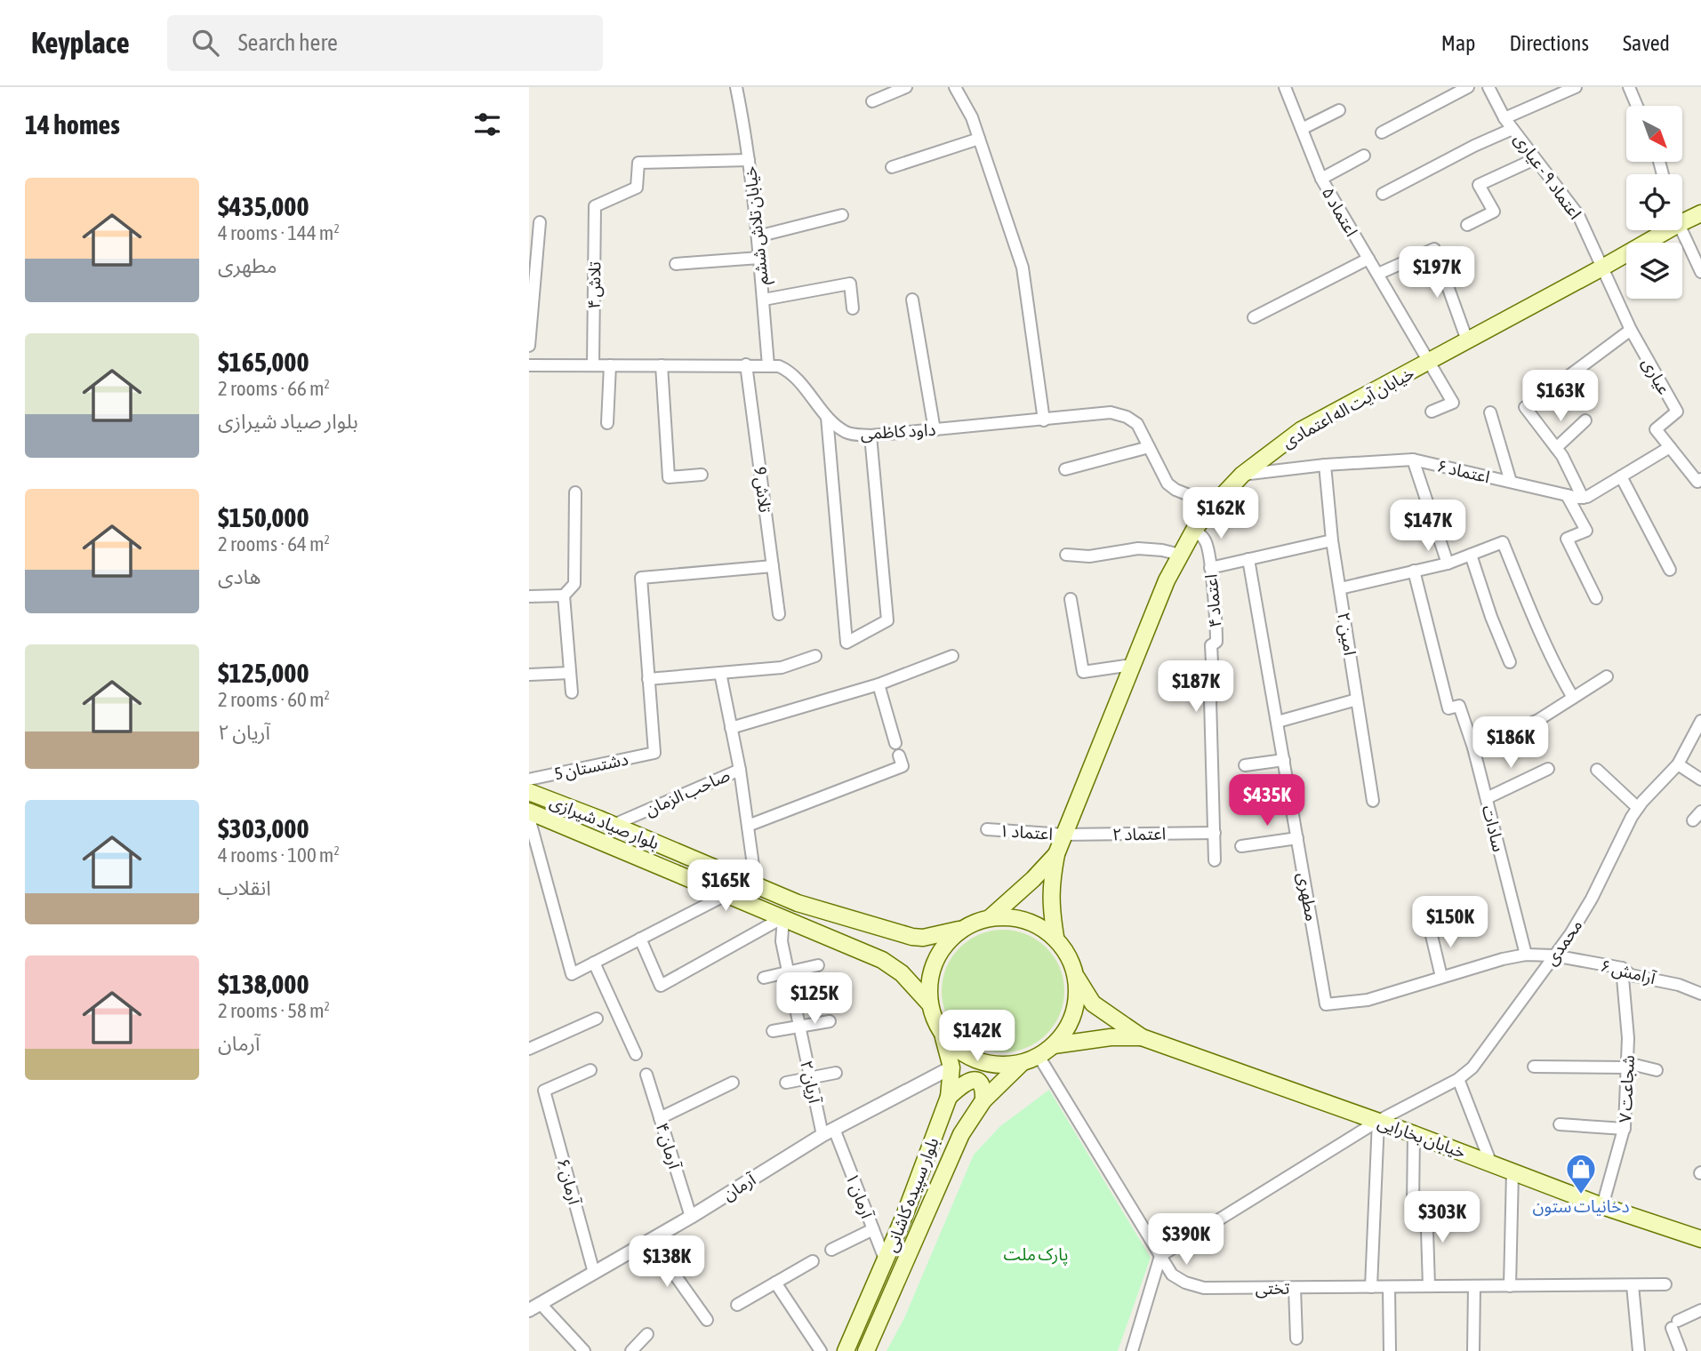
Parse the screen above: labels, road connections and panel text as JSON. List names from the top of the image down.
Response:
{
  "streets": {
    "main road": [
      "خیابان آیت اله اعتمادی",
      "بلوار صیاد شیرازی",
      "خیابان بخارایی",
      "بلوار سپیده کاشانی"
    ],
    "street": [
      "اعتماد ۹ - عیاری",
      "اعتماد ۵",
      "خیابان تلاش ششم",
      "تلاش ۴",
      "عیاری",
      "داود کاظمی",
      "اعتماد ۶",
      "تلاش 9",
      "اعتماد ۴",
      "امین ۲",
      "دشتستان 5",
      "صاحب الزمان",
      "سادات",
      "اعتماد ۱",
      "اعتماد ۲",
      "مطهری",
      "محمدی",
      "آرامش ۶",
      "آریان ۲",
      "شجاعت ۷",
      "آرمان ۴",
      "آرمان ۶",
      "آرمان",
      "آرمان ۱",
      "تختی"
    ]
  },
  "crossings": [
    ["اعتماد ۹ - عیاری", "عیاری"],
    ["اعتماد ۹ - عیاری", "خیابان آیت اله اعتمادی"],
    ["اعتماد ۵", "خیابان آیت اله اعتمادی"],
    ["خیابان تلاش ششم", "تلاش ۴"],
    ["خیابان تلاش ششم", "داود کاظمی"],
    ["تلاش ۴", "داود کاظمی"],
    ["خیابان آیت اله اعتمادی", "داود کاظمی"],
    ["خیابان آیت اله اعتمادی", "اعتماد ۶"],
    ["خیابان آیت اله اعتمادی", "اعتماد ۴"],
    ["خیابان آیت اله اعتمادی", "اعتماد ۱"],
    ["خیابان آیت اله اعتمادی", "اعتماد ۲"],
    ["داود کاظمی", "تلاش 9"],
    ["اعتماد ۶", "امین ۲"],
    ["اعتماد ۴", "اعتماد ۲"],
    ["صاحب الزمان", "بلوار صیاد شیرازی"],
    ["بلوار صیاد شیرازی", "آریان ۲"],
    ["بلوار صیاد شیرازی", "خیابان بخارایی"],
    ["بلوار صیاد شیرازی", "بلوار سپیده کاشانی"],
    ["بلوار صیاد شیرازی", "تختی"],
    ["سادات", "مطهری"],
    ["اعتماد ۱", "اعتماد ۲"],
    ["مطهری", "محمدی"],
    ["مطهری", "آرامش ۶"],
    ["محمدی", "آرامش ۶"],
    ["محمدی", "خیابان بخارایی"],
    ["محمدی", "تختی"],
    ["آرامش ۶", "شجاعت ۷"],
    ["آریان ۲", "آرمان"],
    ["شجاعت ۷", "خیابان بخارایی"],
    ["خیابان بخارایی", "بلوار سپیده کاشانی"],
    ["خیابان بخارایی", "تختی"],
    ["آرمان ۴", "آرمان"],
    ["آرمان ۶", "آرمان"],
    ["آرمان", "بلوار سپیده کاشانی"],
    ["آرمان", "آرمان ۱"],
    ["بلوار سپیده کاشانی", "آرمان ۱"],
    ["بلوار سپیده کاشانی", "تختی"]
  ],
  "parks": ["پارک ملت"],
  "places": {
    "shop": ["دخانیات ستون"]
  },
  "north": "bottom right",
  "page": {
    "header": "Keyplace",
    "search": "Search here",
    "nav": ["Map", "Directions", "Saved"],
    "heading": "14 homes",
    "list": [
      {
        "name": "$435,000",
        "note": "4 rooms · 144 m² · مطهری"
      },
      {
        "name": "$165,000",
        "note": "2 rooms · 66 m² · بلوار صیاد شیرازی"
      },
      {
        "name": "$150,000",
        "note": "2 rooms · 64 m² · هادی"
      },
      {
        "name": "$125,000",
        "note": "2 rooms · 60 m² · آریان ۲"
      },
      {
        "name": "$303,000",
        "note": "4 rooms · 100 m² · انقلاب"
      },
      {
        "name": "$138,000",
        "note": "2 rooms · 58 m² · آرمان"
      }
    ],
    "price": [
      "$197K",
      "$163K",
      "$162K",
      "$147K",
      "$187K",
      "$186K",
      "$435K",
      "$165K",
      "$150K",
      "$125K",
      "$142K",
      "$303K",
      "$390K",
      "$138K"
    ]
  }
}
